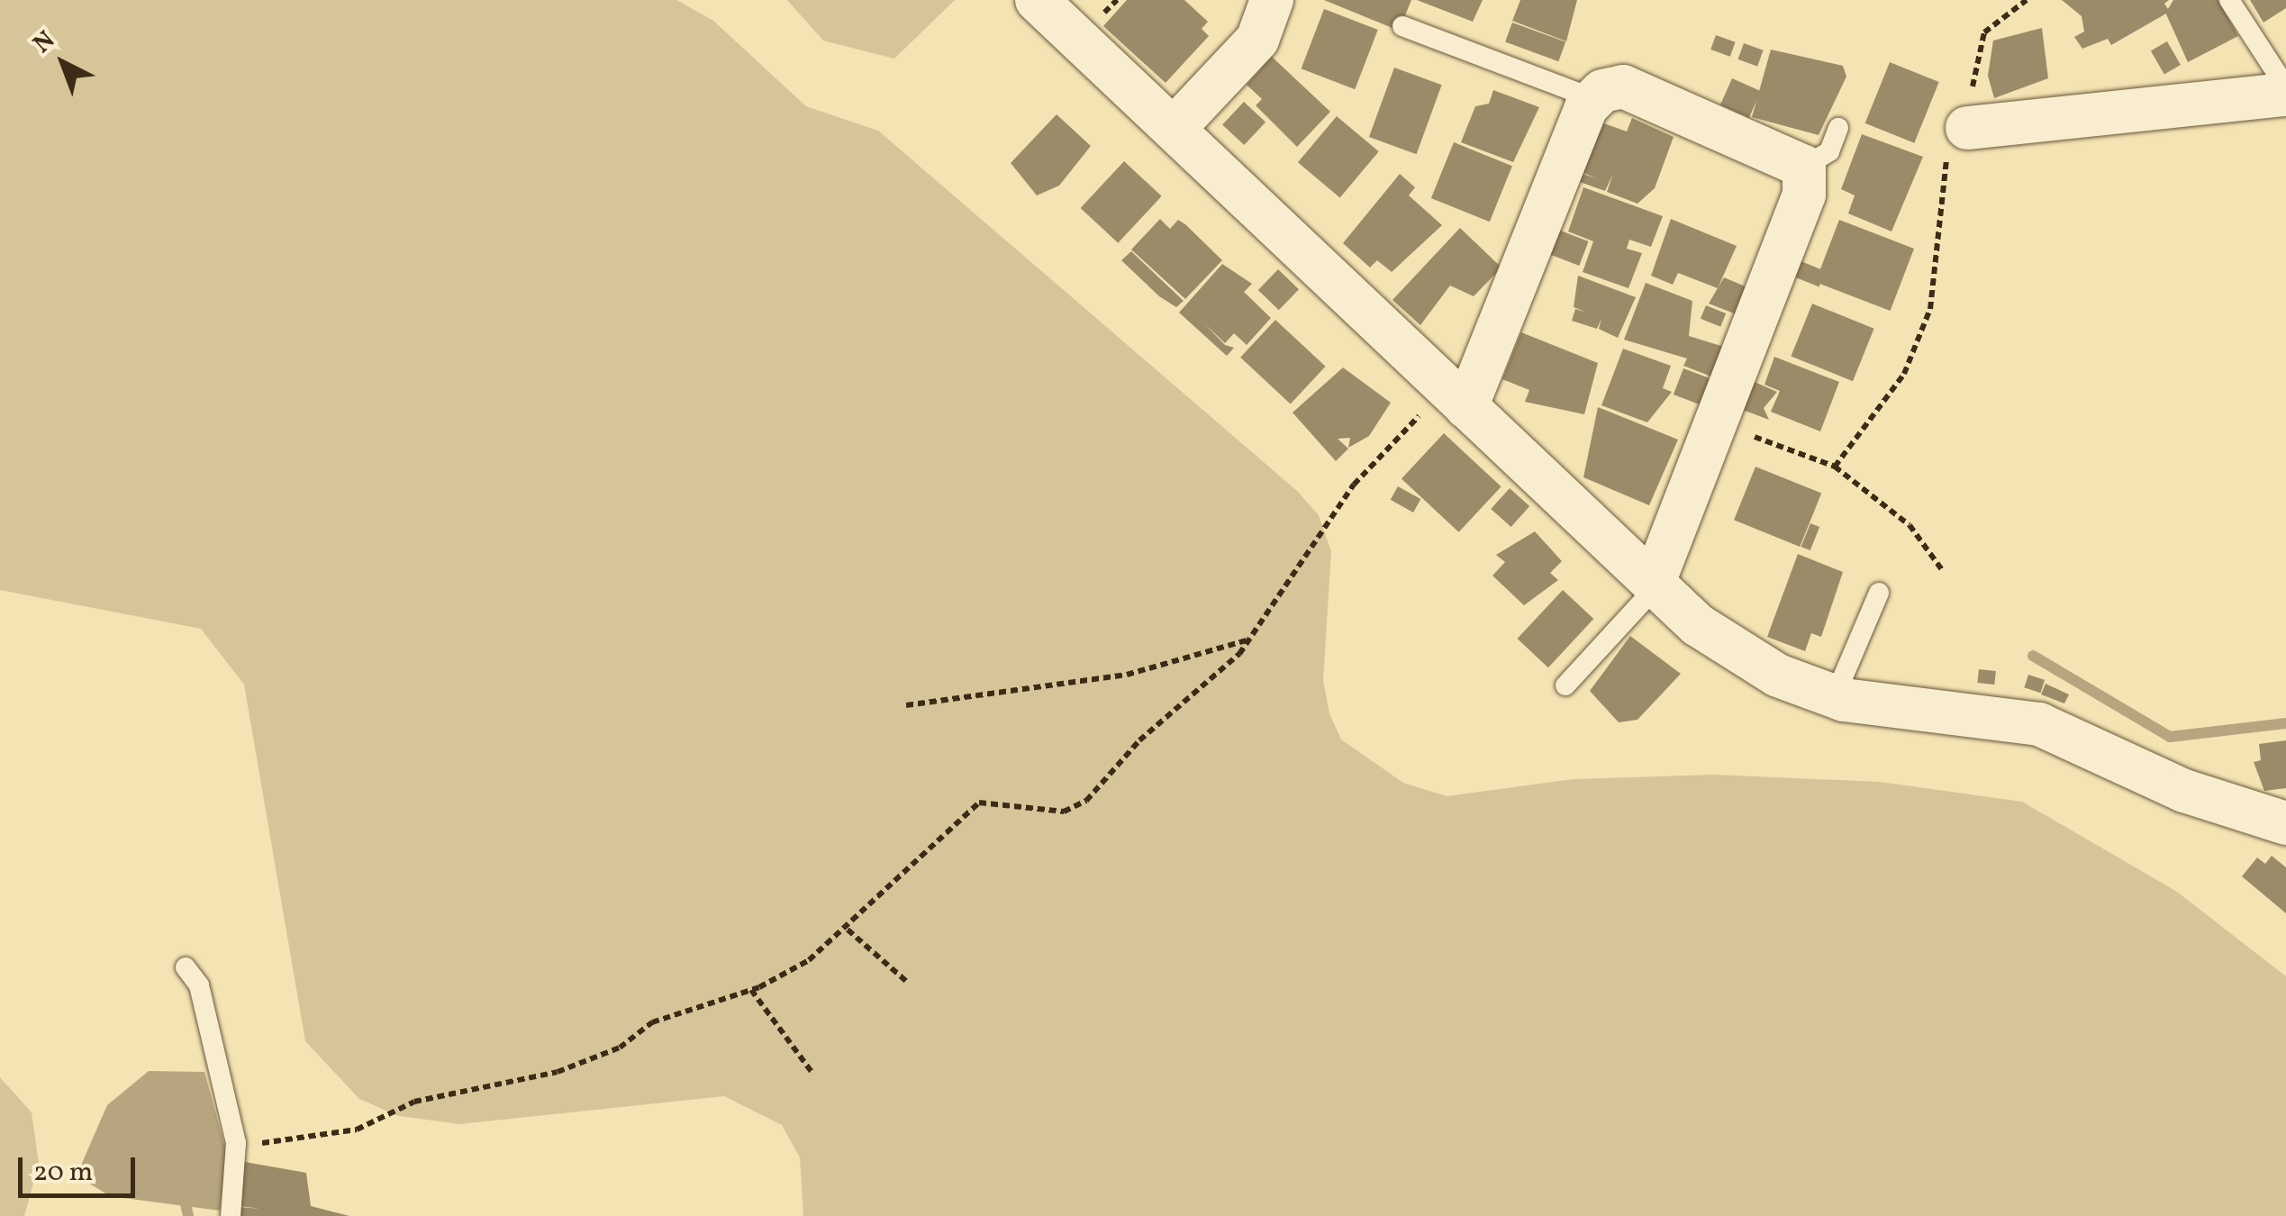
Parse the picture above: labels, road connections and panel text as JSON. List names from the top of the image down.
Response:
{
  "scale_bar": "20 m",
  "north": "top left"
}
